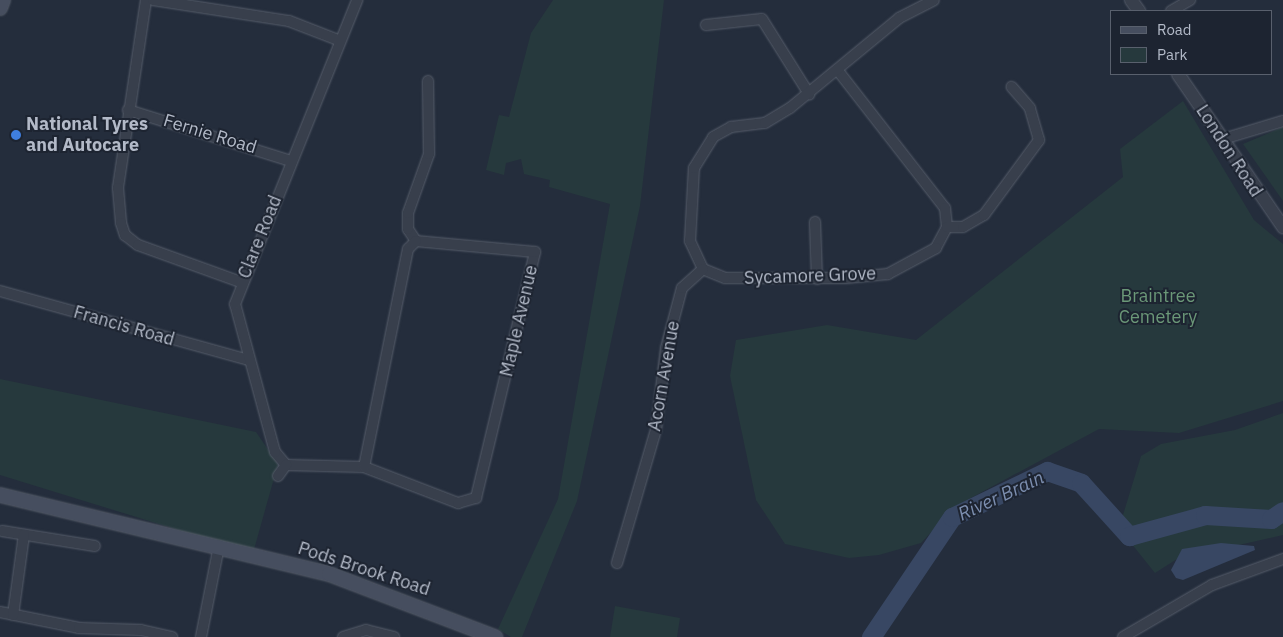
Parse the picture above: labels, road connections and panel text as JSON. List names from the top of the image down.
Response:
{
  "streets": {
    "main road": ["Pods Brook Road"],
    "street": [
      "Fernie Road",
      "London Road",
      "Clare Road",
      "Sycamore Grove",
      "Maple Avenue",
      "Francis Road",
      "Acorn Avenue"
    ]
  },
  "crossings": [
    ["Fernie Road", "Clare Road"],
    ["Clare Road", "Francis Road"],
    ["Sycamore Grove", "Acorn Avenue"]
  ],
  "water": ["River Brain"],
  "parks": ["Braintree Cemetery"],
  "places": ["National Tyres and Autocare"],
  "legend": ["Road", "Park"]
}
